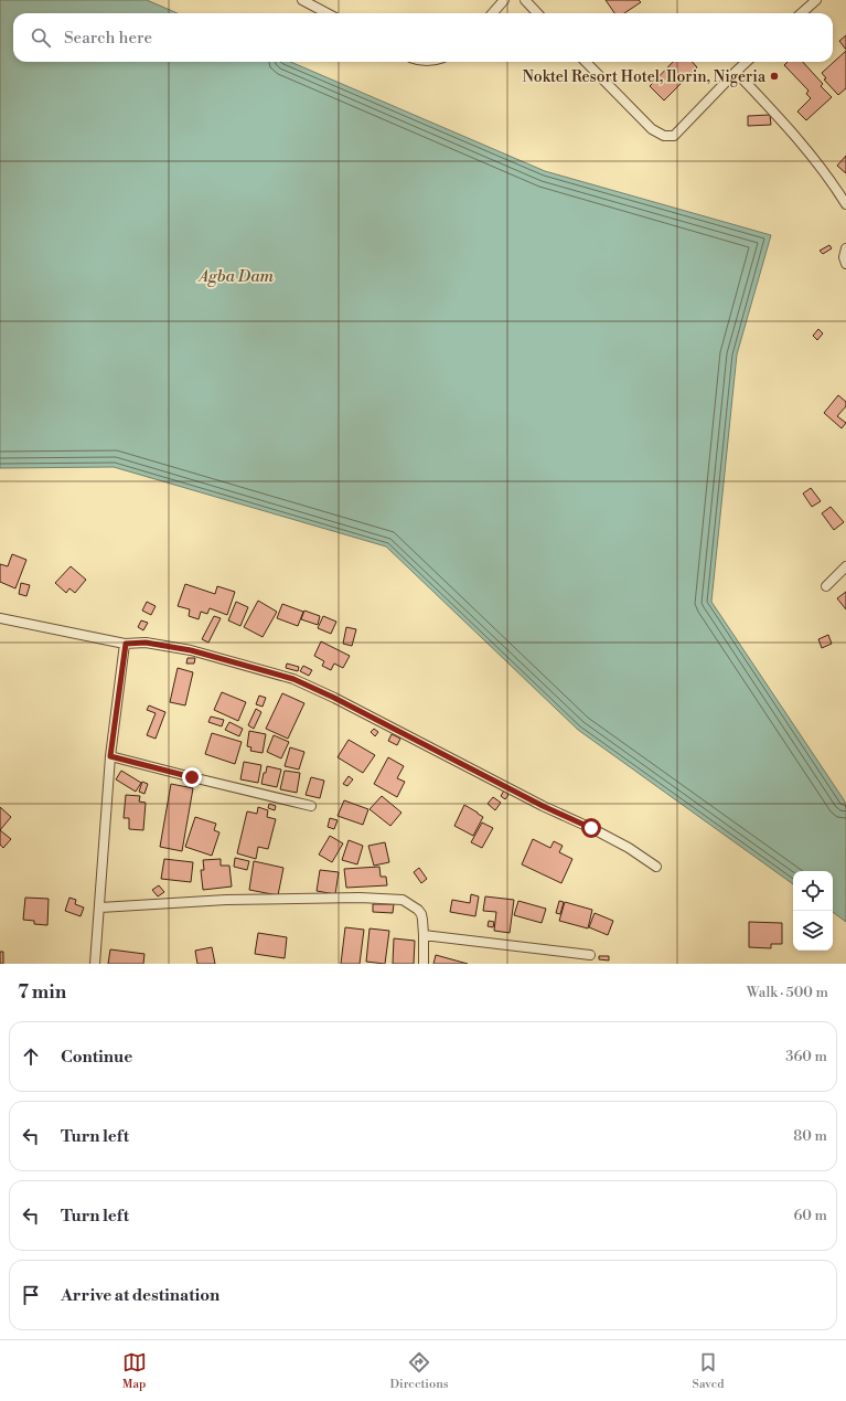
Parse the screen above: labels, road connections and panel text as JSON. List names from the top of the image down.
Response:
{
  "water": ["Agba Dam"],
  "places": ["Noktel Resort Hotel, Ilorin, Nigeria"],
  "page": {
    "search": "Search here",
    "heading": ["7 min", "Walk · 500 m"],
    "list": [
      ["Continue", "360 m"],
      ["Turn left", "80 m"],
      ["Turn left", "60 m"],
      "Arrive at destination"
    ],
    "nav": ["Map", "Directions", "Saved"]
  }
}
